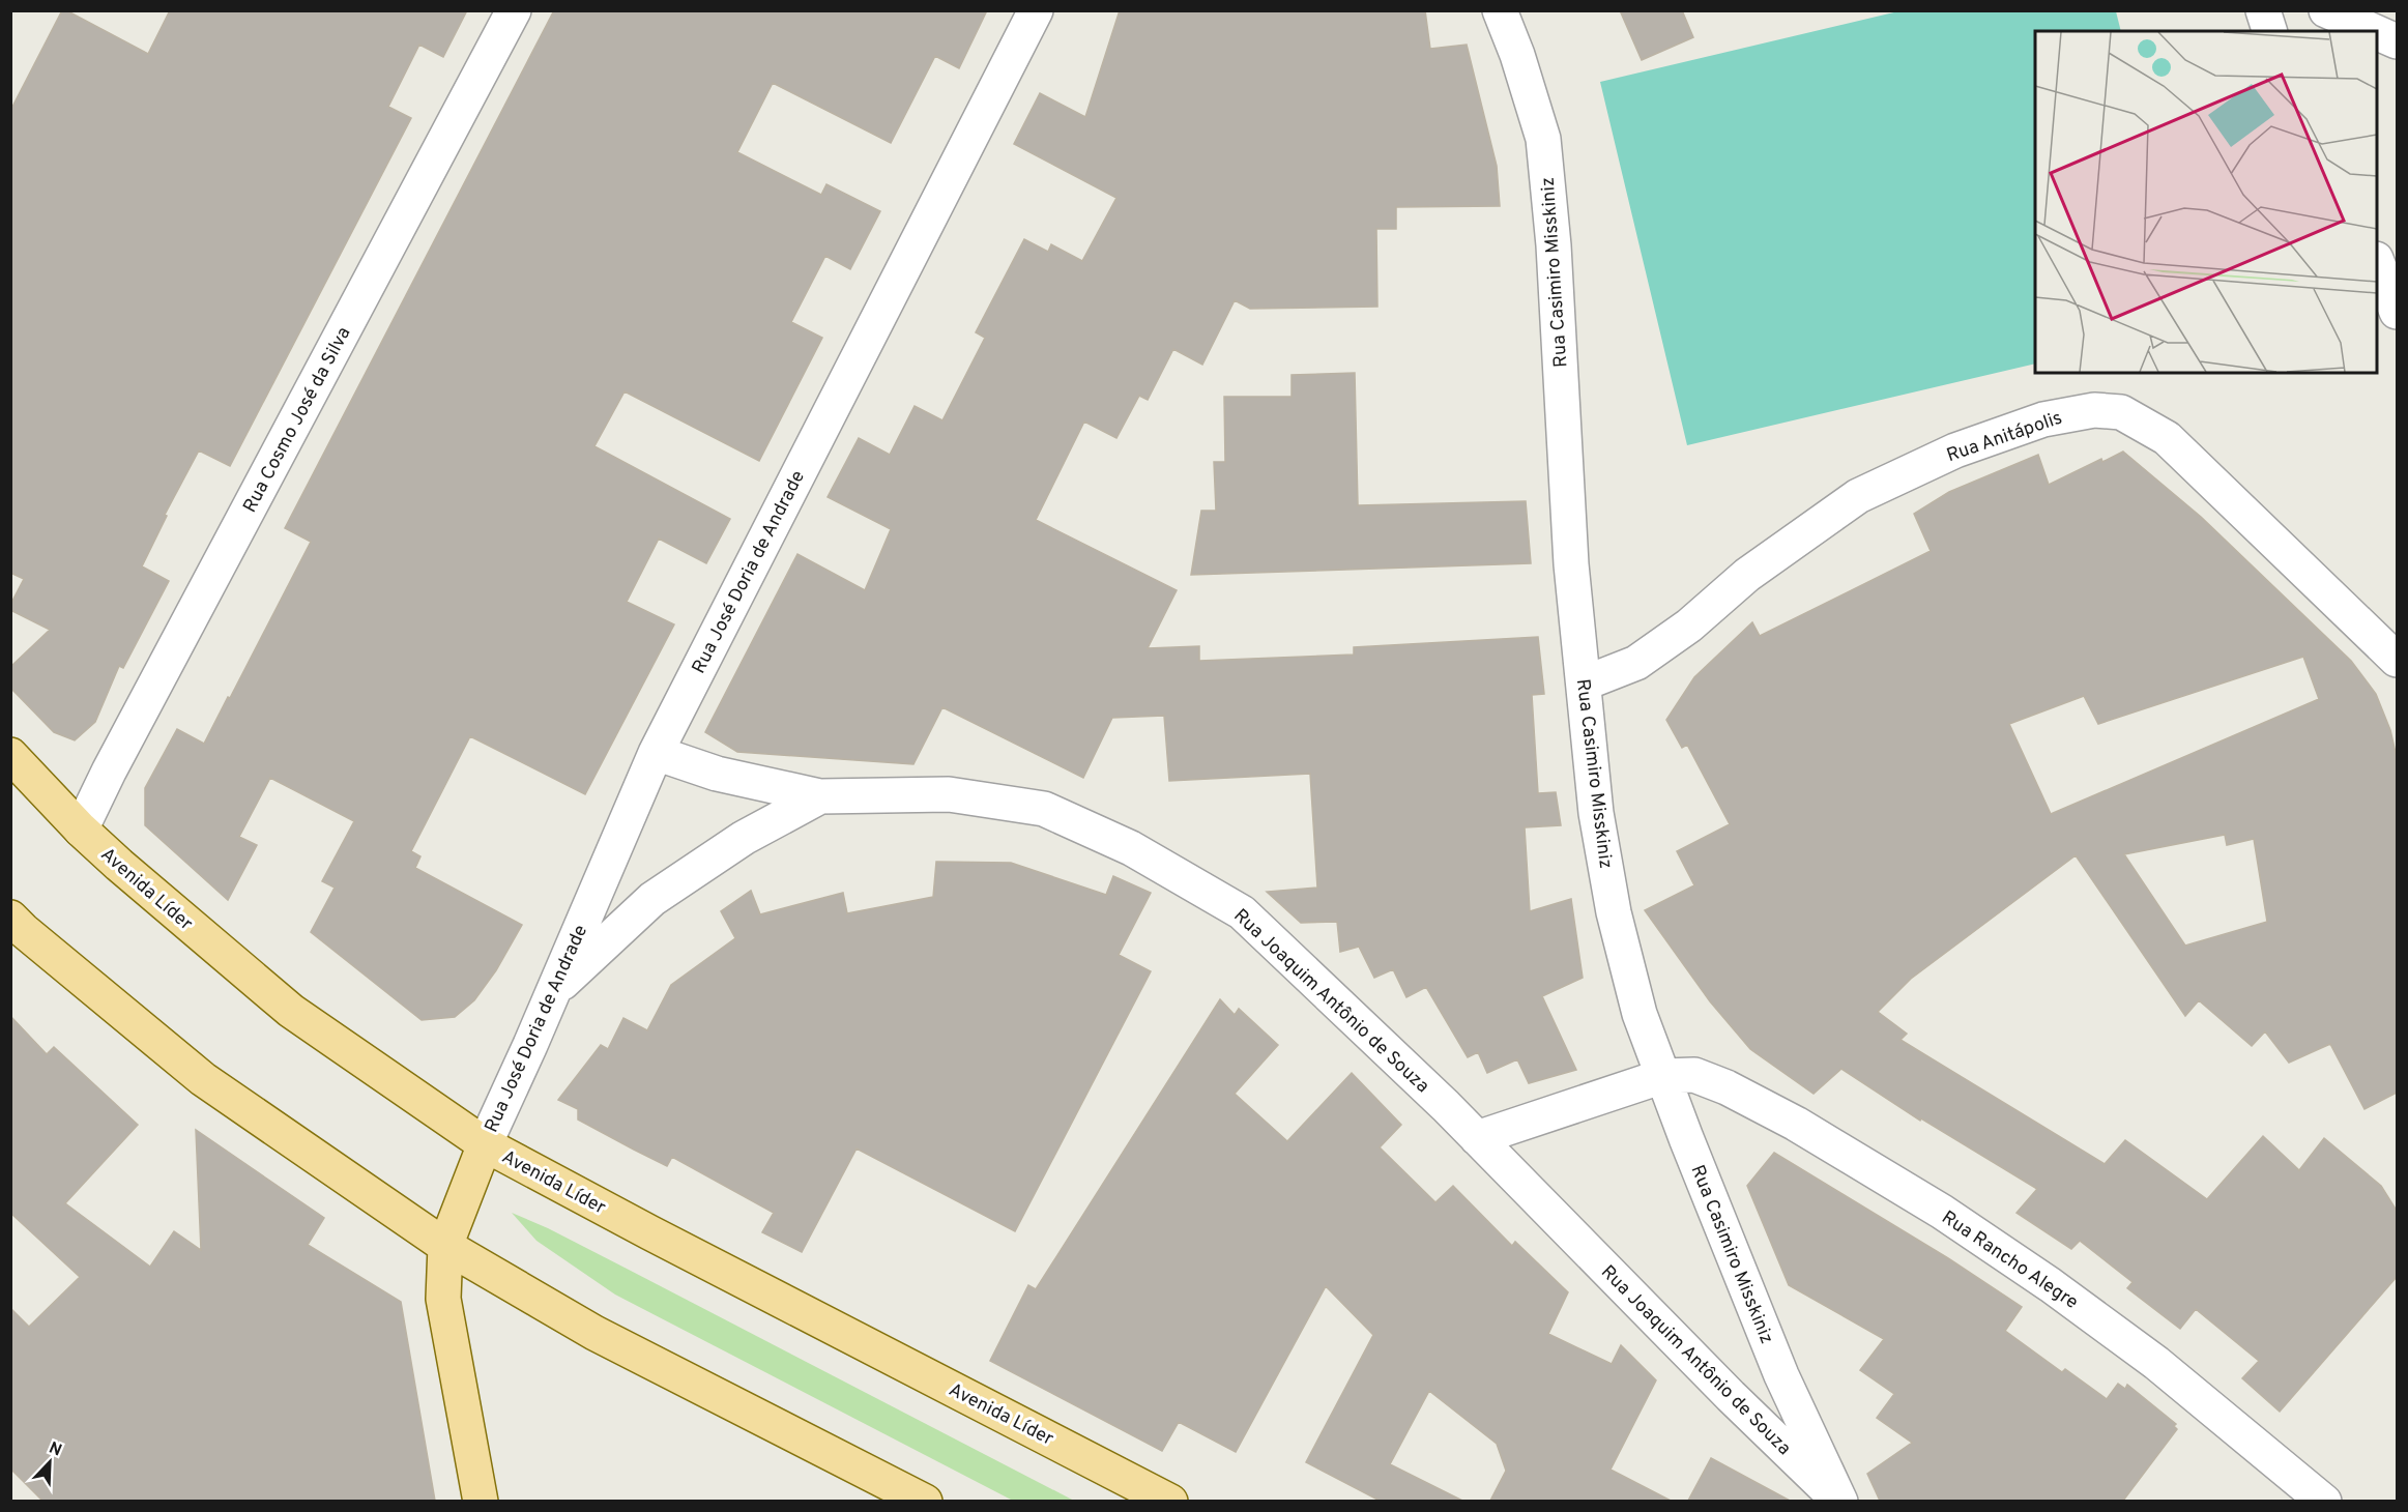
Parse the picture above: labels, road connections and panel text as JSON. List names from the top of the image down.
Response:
{
  "streets": {
    "main road": ["Avenida Líder"],
    "street": [
      "Rua Casimiro Misskiniz",
      "Rua Cosmo José da Silva",
      "Rua Anitápolis",
      "Rua José Doria de Andrade",
      "Rua Joaquim Antônio de Souza",
      "Rua Rancho Alegre"
    ]
  },
  "crossings": [
    ["Rua Casimiro Misskiniz", "Rua Anitápolis"],
    ["Rua Casimiro Misskiniz", "Rua Joaquim Antônio de Souza"],
    ["Rua Casimiro Misskiniz", "Rua Rancho Alegre"],
    ["Rua Cosmo José da Silva", "Avenida Líder"],
    ["Rua José Doria de Andrade", "Avenida Líder"],
    ["Rua José Doria de Andrade", "Rua Joaquim Antônio de Souza"]
  ],
  "north": "top right"
}
